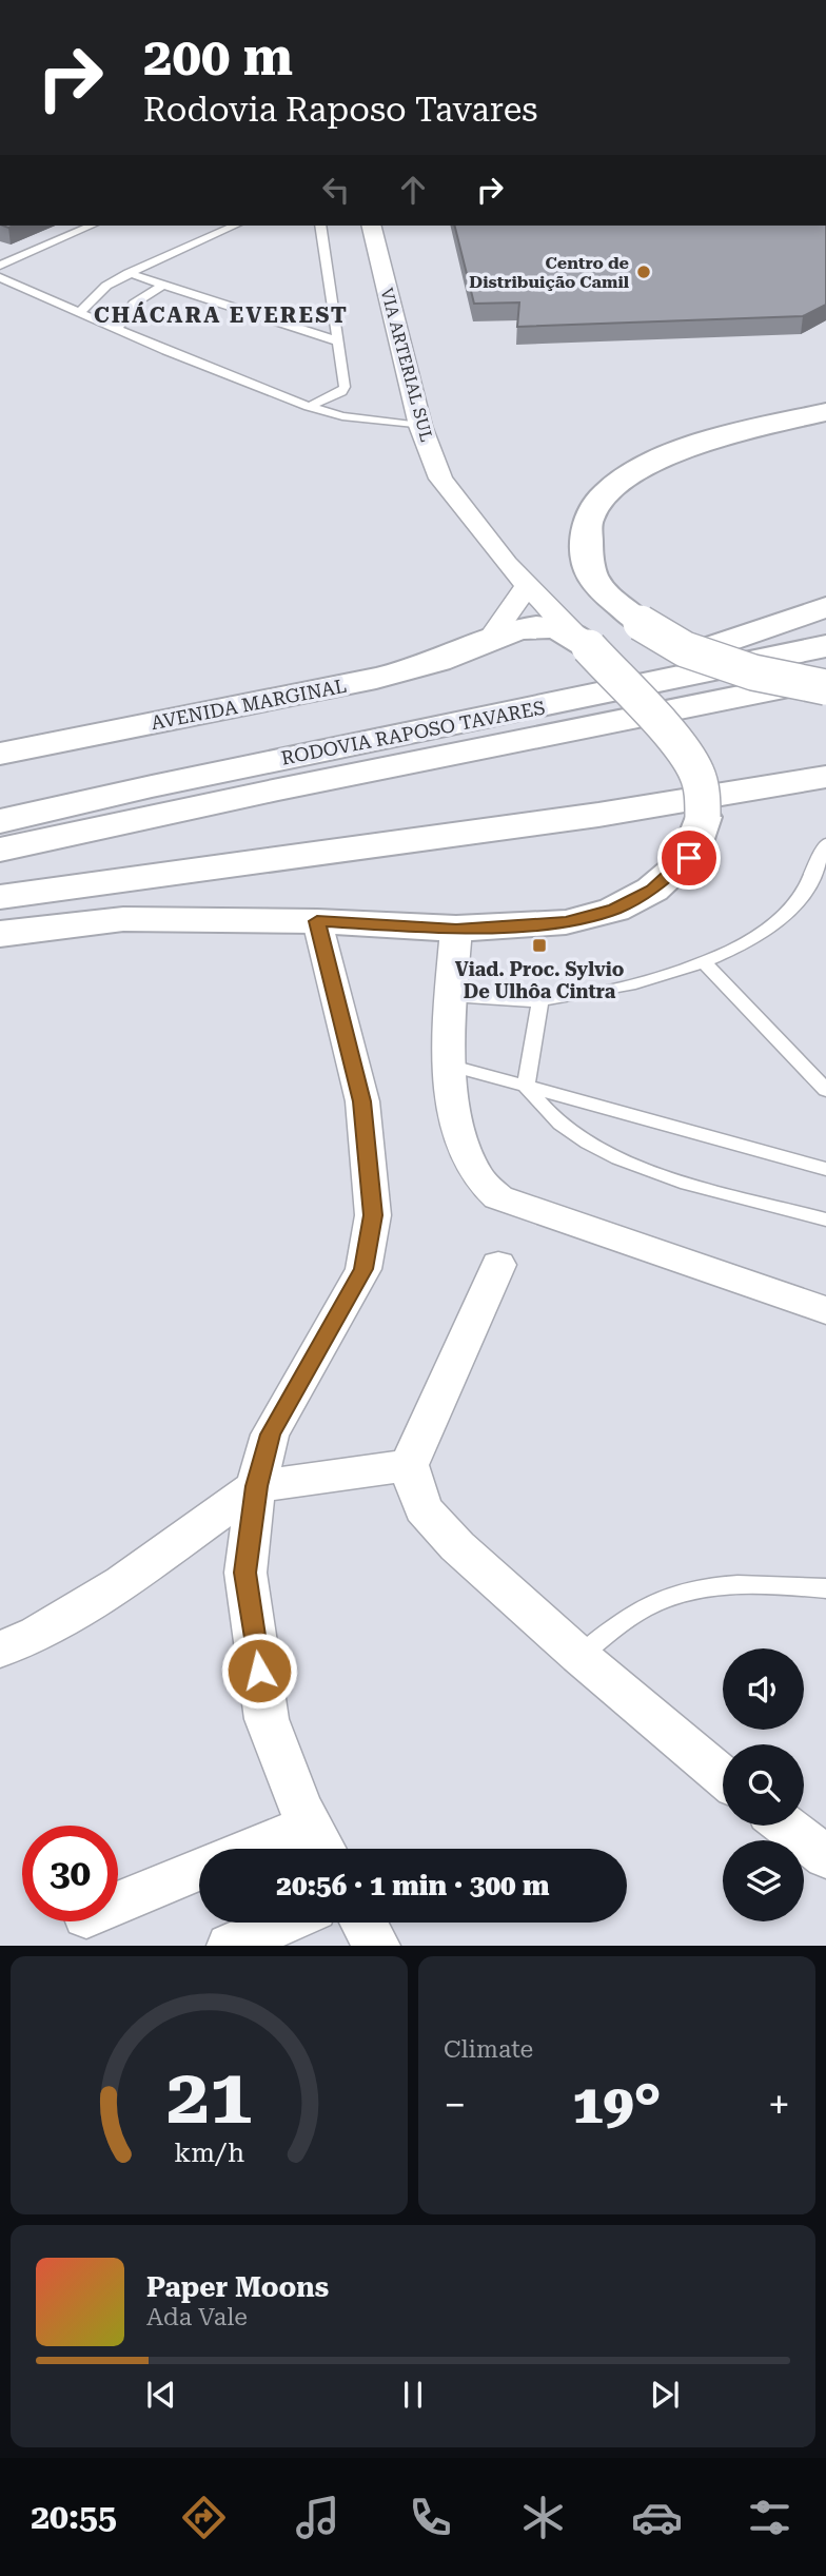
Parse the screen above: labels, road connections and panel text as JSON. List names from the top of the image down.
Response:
{
  "streets": {
    "main road": ["AVENIDA MARGINAL", "RODOVIA RAPOSO TAVARES"],
    "street": ["VIA ARTERIAL SUL"]
  },
  "crossings": [
    ["VIA ARTERIAL SUL", "AVENIDA MARGINAL"]
  ],
  "districts": ["CHÁCARA EVEREST"],
  "places": {
    "other": ["Centro de Distribuição Camil"],
    "transit": ["Viad. Proc. Sylvio De Ulhôa Cintra"]
  },
  "page": {
    "turn": ["200 m", "Rodovia Raposo Tavares"],
    "limit": "30",
    "trip": "20:56 · 1 min · 300 m",
    "tile": "Climate",
    "heat": ["−", "19°", "+"],
    "song": ["Paper Moons", "Ada Vale"],
    "tabs": "20:55",
    "gauge": ["21", "km/h"]
  }
}
